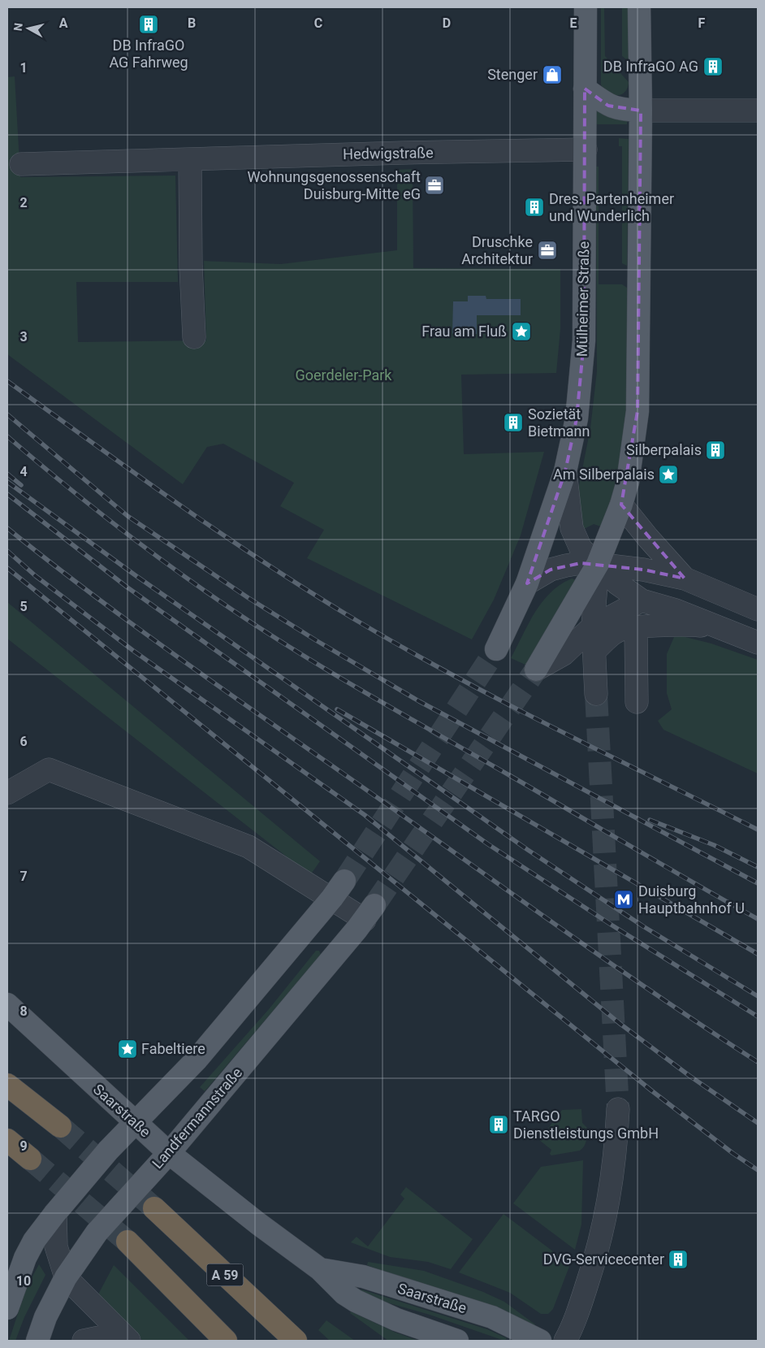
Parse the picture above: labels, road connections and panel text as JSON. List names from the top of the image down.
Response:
{
  "streets": {
    "highway": ["A 59"],
    "main road": ["Mülheimer Straße", "Saarstraße", "Landfermannstraße"],
    "street": ["Hedwigstraße"]
  },
  "crossings": [
    ["Hedwigstraße", "Mülheimer Straße"],
    ["Saarstraße", "Landfermannstraße"]
  ],
  "parks": ["Goerdeler-Park"],
  "places": {
    "building": [
      "DB InfraGO AG Fahrweg",
      "DB InfraGO AG",
      "Dres. Partenheimer und Wunderlich",
      "Sozietät Bietmann",
      "Silberpalais",
      "TARGO Dienstleistungs GmbH",
      "DVG-Servicecenter"
    ],
    "shop": ["Stenger"],
    "office": ["Wohnungsgenossenschaft Duisburg-Mitte eG", "Druschke Architektur"],
    "place": ["Frau am Fluß", "Am Silberpalais", "Fabeltiere"],
    "metro station": ["Duisburg Hauptbahnhof U"]
  },
  "north": "left",
  "grid": {
    "columns": [
      "A",
      "B",
      "C",
      "D",
      "E",
      "F"
    ],
    "rows": [
      "1",
      "2",
      "3",
      "4",
      "5",
      "6",
      "7",
      "8",
      "9",
      "10"
    ]
  }
}
